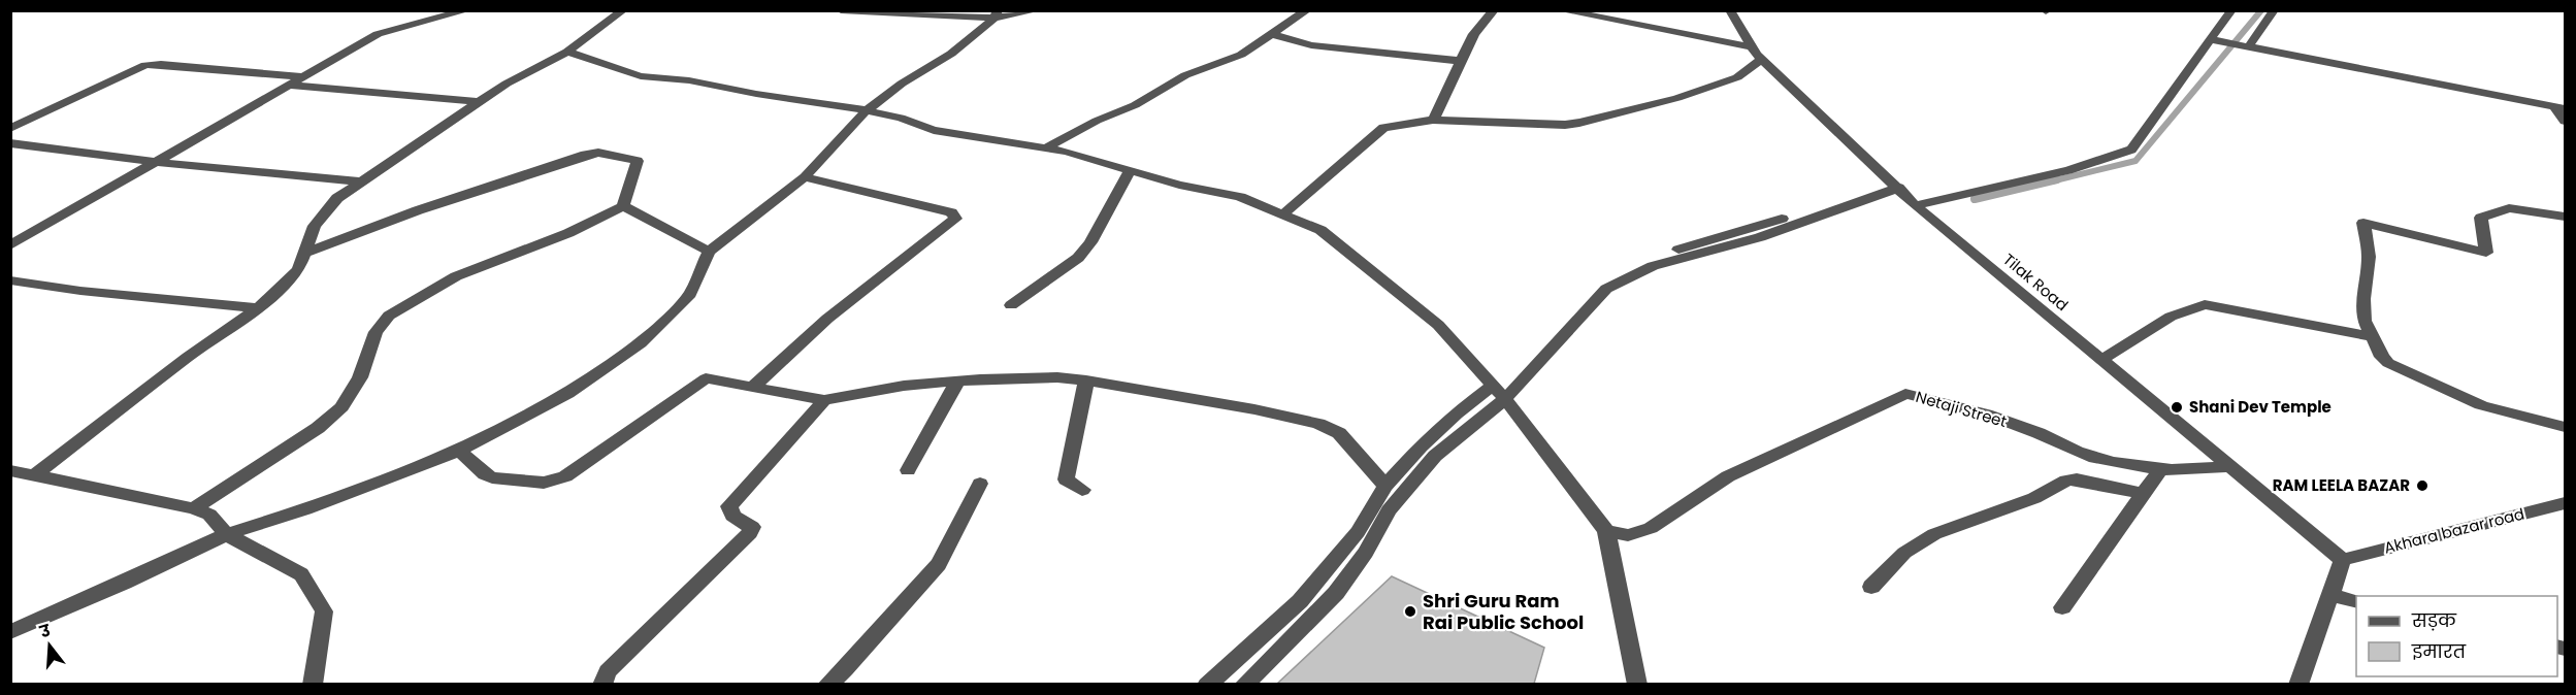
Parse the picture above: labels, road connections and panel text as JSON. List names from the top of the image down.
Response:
{
  "streets": {
    "street": ["Tilak Road", "Netaji Street", "Akhara bazar road"]
  },
  "crossings": [
    ["Tilak Road", "Netaji Street"],
    ["Tilak Road", "Akhara bazar road"]
  ],
  "places": ["Shani Dev Temple", "RAM LEELA BAZAR", "Shri Guru Ram Rai Public School"],
  "legend": ["सड़क", "इमारत"],
  "north": "top"
}
